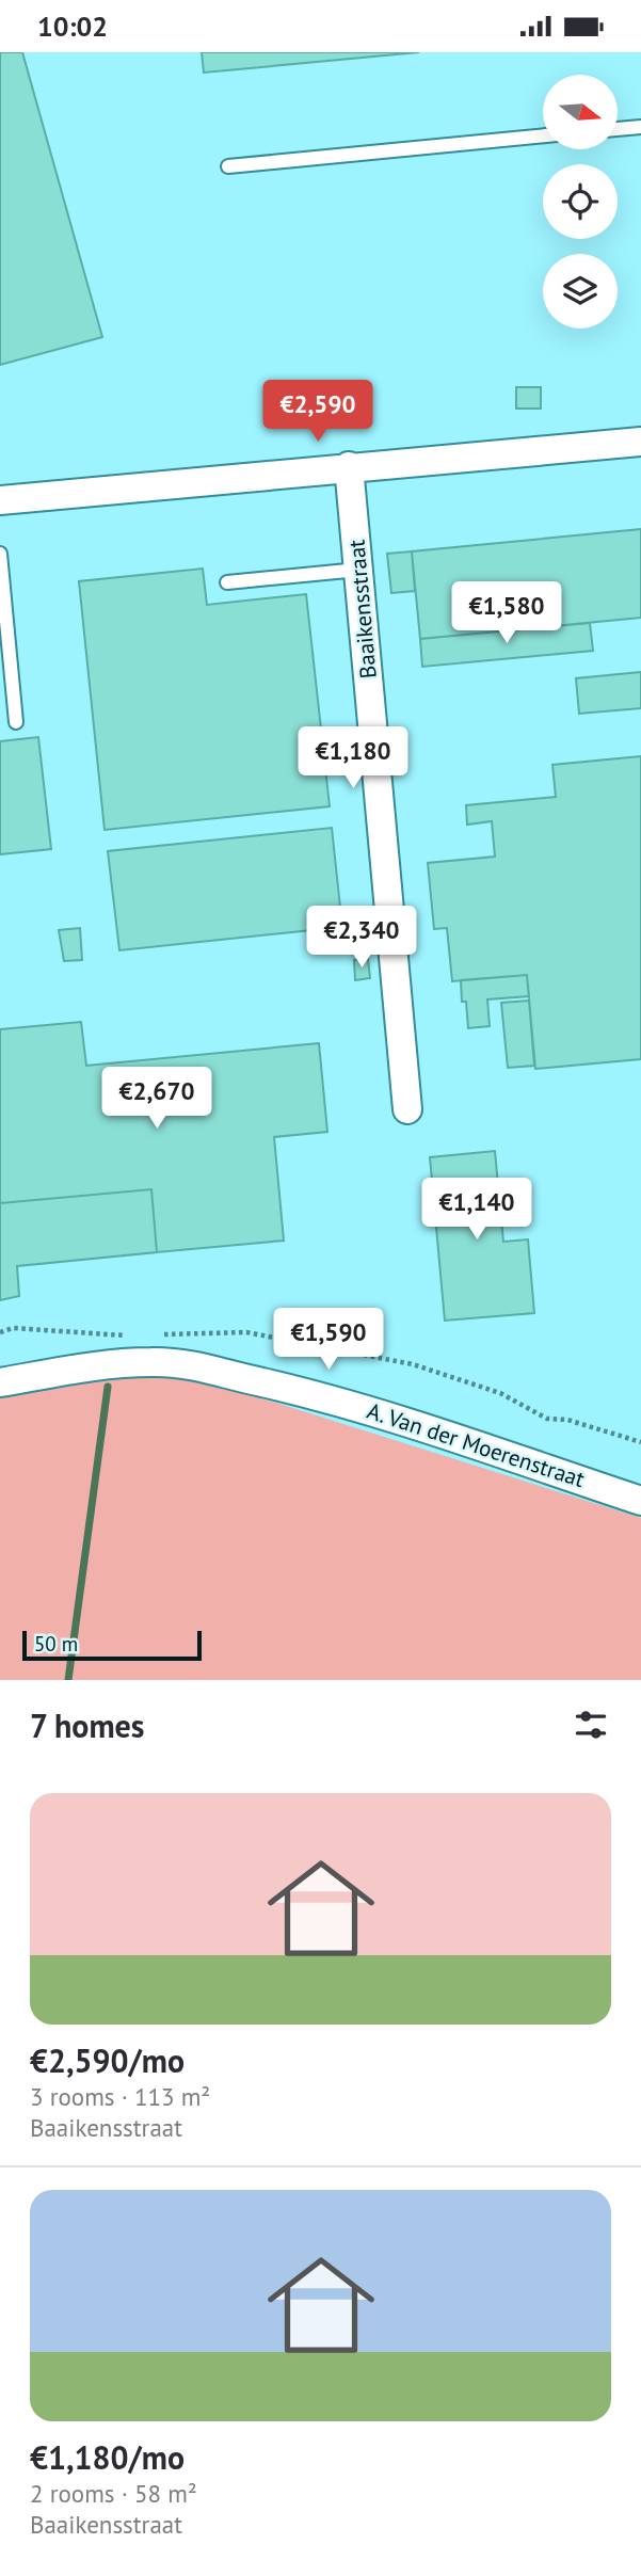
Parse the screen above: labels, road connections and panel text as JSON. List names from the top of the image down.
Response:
{
  "streets": {
    "street": ["Baaikensstraat", "A. Van der Moerenstraat"]
  },
  "scale_bar": "50 m",
  "north": "right",
  "page": {
    "status": "10:02",
    "price": [
      "€2,590",
      "€1,580",
      "€1,180",
      "€2,340",
      "€2,670",
      "€1,140",
      "€1,590"
    ],
    "scale": "50 m",
    "heading": "7 homes",
    "list": [
      {
        "name": "€2,590/mo",
        "note": "3 rooms · 113 m² · Baaikensstraat"
      },
      {
        "name": "€1,180/mo",
        "note": "2 rooms · 58 m² · Baaikensstraat"
      }
    ]
  }
}
